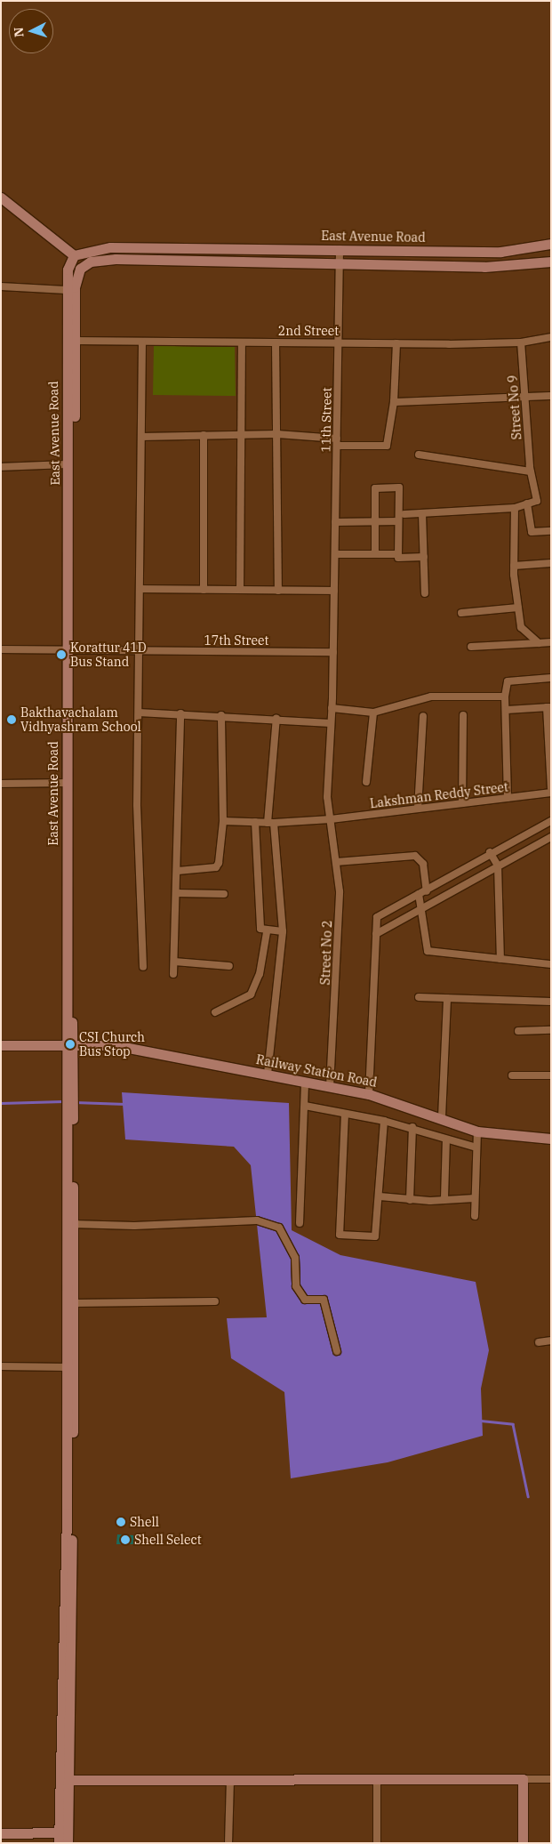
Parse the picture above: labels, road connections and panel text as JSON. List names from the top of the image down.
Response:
{
  "streets": {
    "main road": ["East Avenue Road", "Railway Station Road"],
    "street": [
      "2nd Street",
      "Street No 9",
      "11th Street",
      "17th Street",
      "Lakshman Reddy Street",
      "Street No 2"
    ]
  },
  "crossings": [
    ["East Avenue Road", "2nd Street"],
    ["East Avenue Road", "11th Street"],
    ["East Avenue Road", "17th Street"],
    ["East Avenue Road", "Railway Station Road"],
    ["2nd Street", "Street No 9"],
    ["2nd Street", "11th Street"],
    ["11th Street", "17th Street"],
    ["11th Street", "Street No 2"],
    ["Lakshman Reddy Street", "Street No 2"],
    ["Street No 2", "Railway Station Road"]
  ],
  "places": [
    "Korattur 41D Bus Stand",
    "Bakthavachalam Vidhyashram School",
    "CSI Church Bus Stop",
    "Shell",
    "Shell Select"
  ],
  "north": "left"
}
